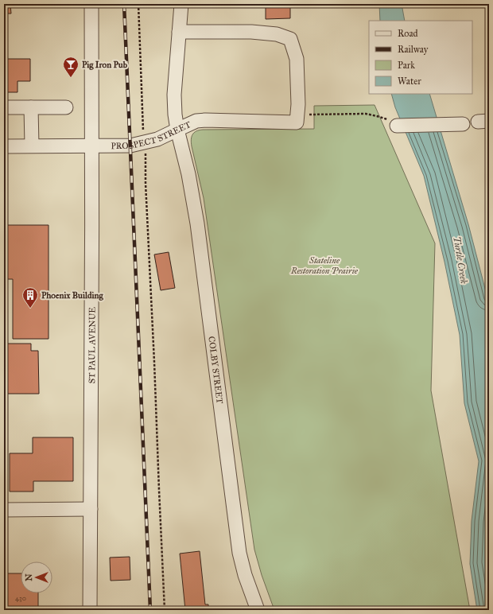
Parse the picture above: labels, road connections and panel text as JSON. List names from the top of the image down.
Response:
{
  "streets": {
    "street": ["PROSPECT STREET", "ST PAUL AVENUE", "COLBY STREET"]
  },
  "crossings": [
    ["PROSPECT STREET", "ST PAUL AVENUE"],
    ["PROSPECT STREET", "COLBY STREET"]
  ],
  "water": ["Turtle Creek"],
  "parks": ["Stateline Restoration Prairie"],
  "places": {
    "bar": ["Pig Iron Pub"],
    "building": ["Phoenix Building"]
  },
  "house_numbers": ["430"],
  "legend": [
    "Road",
    "Railway",
    "Park",
    "Water"
  ],
  "north": "left"
}
